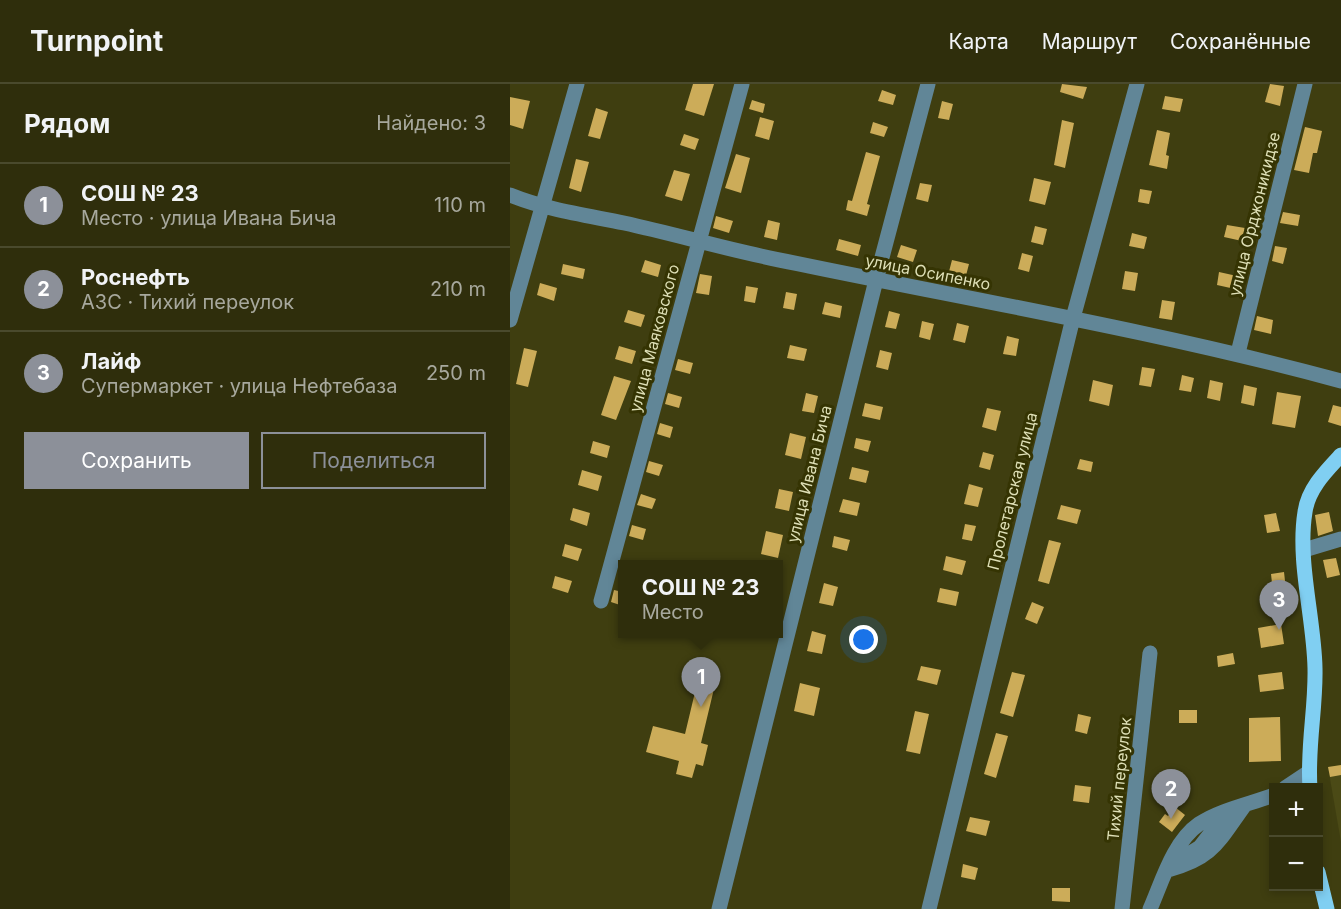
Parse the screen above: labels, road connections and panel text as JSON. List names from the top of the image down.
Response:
{
  "streets": {
    "street": [
      "улица Орджоникидзе",
      "улица Осипенко",
      "улица Маяковского",
      "улица Ивана Бича",
      "Пролетарская улица",
      "Тихий переулок"
    ]
  },
  "crossings": [
    ["улица Орджоникидзе", "улица Осипенко"],
    ["улица Осипенко", "улица Маяковского"],
    ["улица Осипенко", "улица Ивана Бича"],
    ["улица Осипенко", "Пролетарская улица"]
  ],
  "page": {
    "header": "Turnpoint",
    "nav": ["Карта", "Маршрут", "Сохранённые"],
    "heading": ["Рядом", "Найдено: 3"],
    "list": [
      {
        "mark": "1",
        "name": "СОШ № 23",
        "note": "Место · улица Ивана Бича",
        "value": "110 m"
      },
      {
        "mark": "2",
        "name": "Роснефть",
        "note": "АЗС · Тихий переулок",
        "value": "210 m"
      },
      {
        "mark": "3",
        "name": "Лайф",
        "note": "Супермаркет · улица Нефтебаза",
        "value": "250 m"
      }
    ],
    "buttons": ["Сохранить", "Поделиться"],
    "popup": ["СОШ № 23", "Место"],
    "pins": ["3", "1", "2"],
    "map_buttons": ["+", "−"]
  }
}
